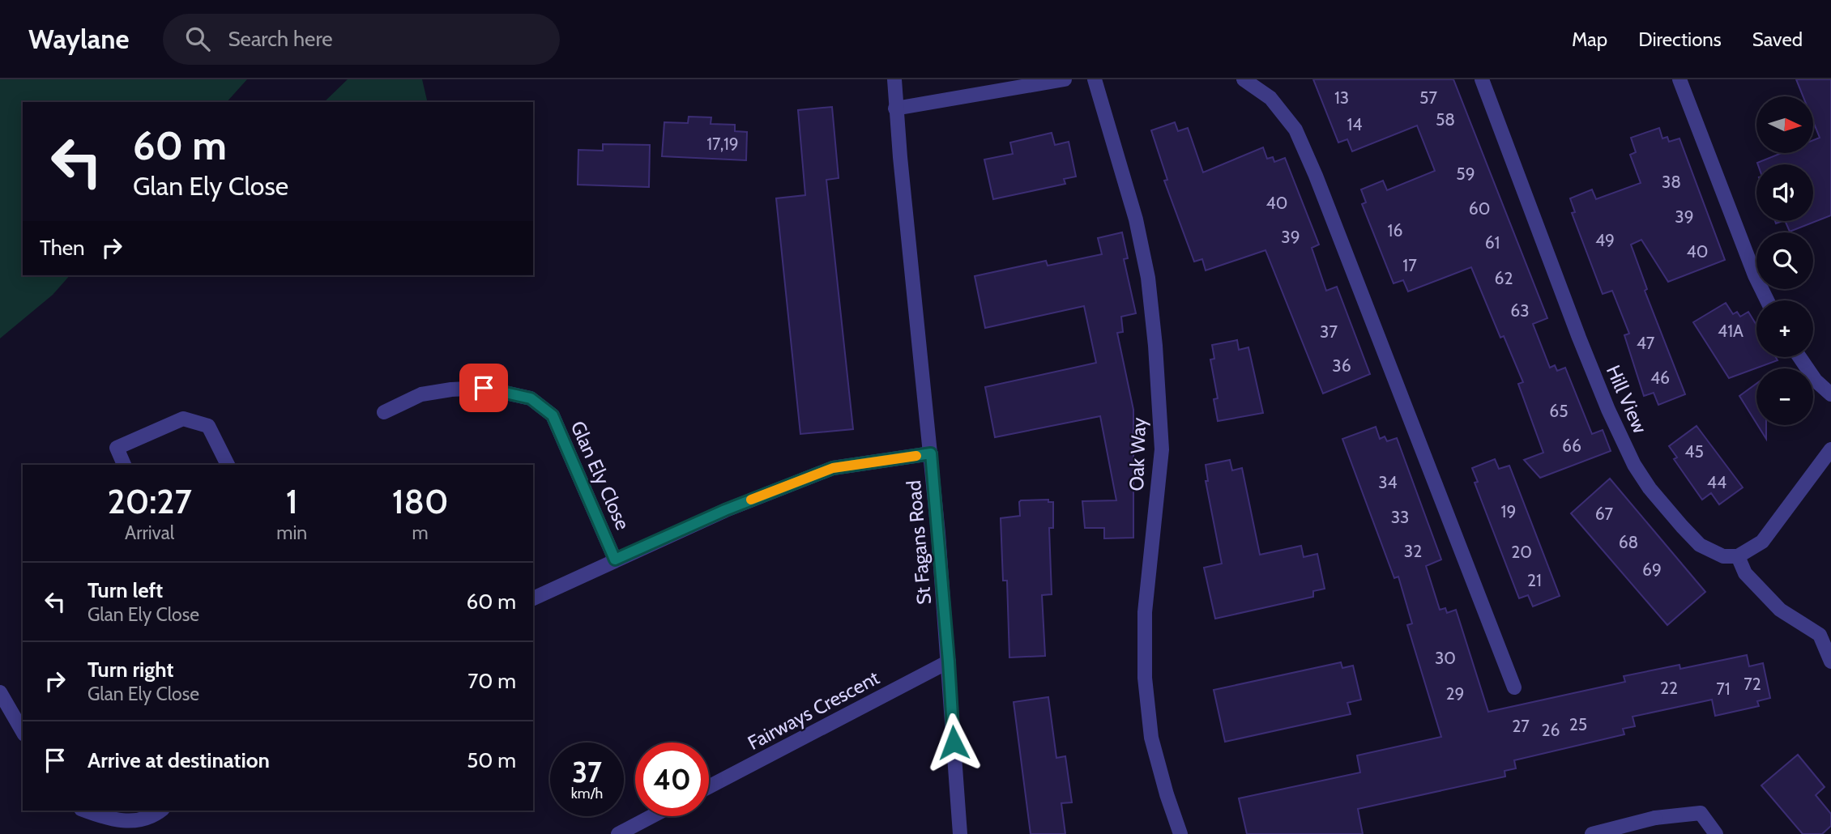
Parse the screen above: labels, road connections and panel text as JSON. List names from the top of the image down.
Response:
{
  "streets": {
    "street": [
      "Hill View",
      "Oak Way",
      "Glan Ely Close",
      "St Fagans Road",
      "Fairways Crescent"
    ]
  },
  "crossings": [
    ["Glan Ely Close", "St Fagans Road"],
    ["St Fagans Road", "Fairways Crescent"]
  ],
  "house_numbers": [
    "13",
    "57",
    "58",
    "14",
    "17,19",
    "59",
    "38",
    "40",
    "60",
    "39",
    "16",
    "39",
    "49",
    "61",
    "40",
    "17",
    "62",
    "63",
    "41A",
    "37",
    "47",
    "36",
    "46",
    "65",
    "66",
    "45",
    "34",
    "44",
    "19",
    "67",
    "33",
    "68",
    "32",
    "20",
    "69",
    "21",
    "30",
    "72",
    "22",
    "71",
    "29",
    "25",
    "27",
    "26"
  ],
  "north": "right",
  "page": {
    "header": "Waylane",
    "search": "Search here",
    "nav": ["Map", "Directions", "Saved"],
    "map_buttons": ["+", "−"],
    "turn": ["60 m", "Glan Ely Close"],
    "then": "Then",
    "eta": [
      "20:27",
      "Arrival",
      "1",
      "min",
      "180",
      "m"
    ],
    "list": [
      {
        "name": "Turn left",
        "note": "Glan Ely Close",
        "value": "60 m"
      },
      {
        "name": "Turn right",
        "note": "Glan Ely Close",
        "value": "70 m"
      },
      {
        "name": "Arrive at destination",
        "value": "50 m"
      }
    ],
    "speed": "37 km/h",
    "limit": "40"
  }
}
